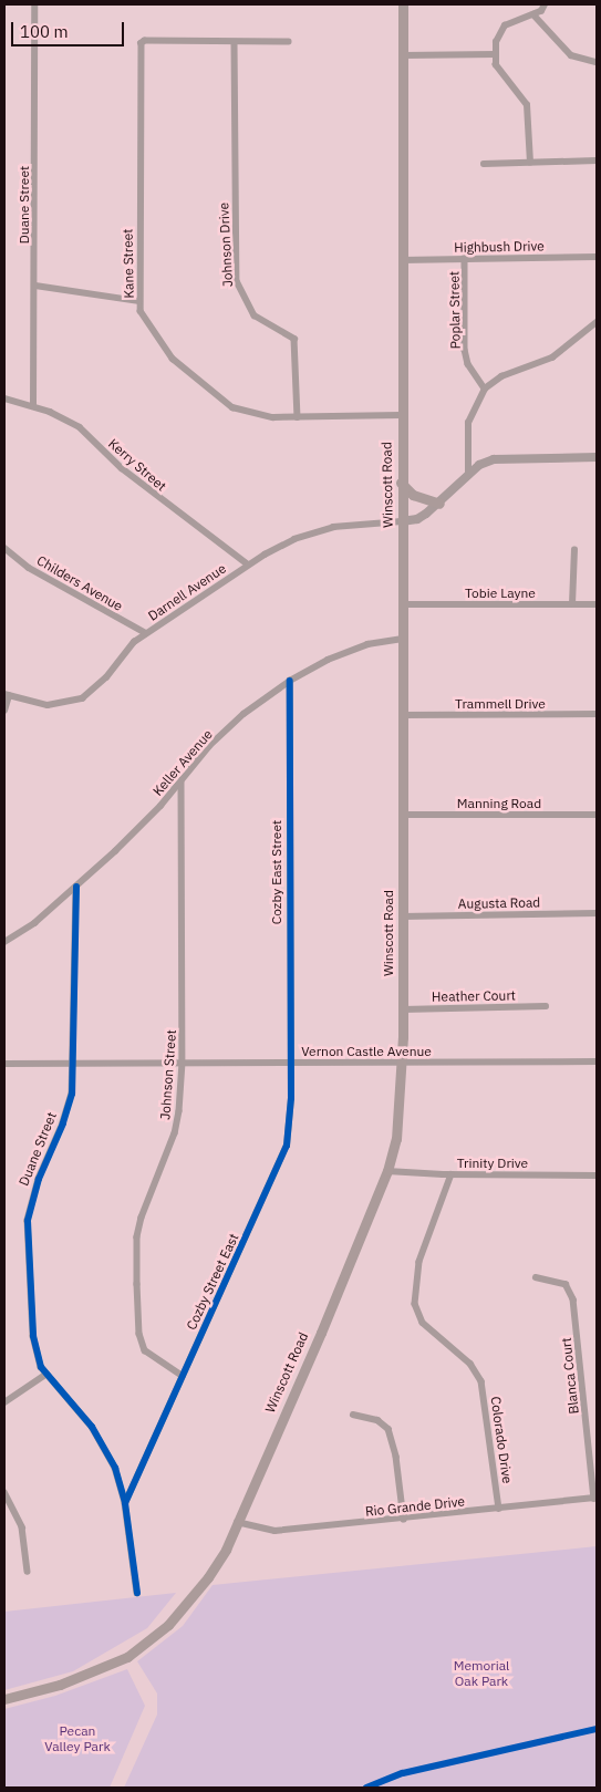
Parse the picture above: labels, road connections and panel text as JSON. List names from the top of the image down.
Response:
{
  "streets": {
    "main road": ["Winscott Road"],
    "street": [
      "Duane Street",
      "Johnson Drive",
      "Highbush Drive",
      "Kane Street",
      "Poplar Street",
      "Kerry Street",
      "Childers Avenue",
      "Darnell Avenue",
      "Tobie Layne",
      "Trammell Drive",
      "Keller Avenue",
      "Manning Road",
      "Cozby East Street",
      "Augusta Road",
      "Heather Court",
      "Vernon Castle Avenue",
      "Johnson Street",
      "Trinity Drive",
      "Cozby Street East",
      "Blanca Court",
      "Colorado Drive",
      "Rio Grande Drive"
    ]
  },
  "crossings": [
    ["Duane Street", "Kerry Street"],
    ["Duane Street", "Keller Avenue"],
    ["Duane Street", "Vernon Castle Avenue"],
    ["Duane Street", "Cozby Street East"],
    ["Johnson Drive", "Kane Street"],
    ["Highbush Drive", "Poplar Street"],
    ["Highbush Drive", "Winscott Road"],
    ["Kane Street", "Winscott Road"],
    ["Kerry Street", "Darnell Avenue"],
    ["Winscott Road", "Darnell Avenue"],
    ["Winscott Road", "Tobie Layne"],
    ["Winscott Road", "Trammell Drive"],
    ["Winscott Road", "Keller Avenue"],
    ["Winscott Road", "Manning Road"],
    ["Winscott Road", "Augusta Road"],
    ["Winscott Road", "Heather Court"],
    ["Winscott Road", "Vernon Castle Avenue"],
    ["Winscott Road", "Trinity Drive"],
    ["Winscott Road", "Rio Grande Drive"],
    ["Childers Avenue", "Darnell Avenue"],
    ["Keller Avenue", "Cozby East Street"],
    ["Keller Avenue", "Johnson Street"],
    ["Cozby East Street", "Vernon Castle Avenue"],
    ["Cozby East Street", "Cozby Street East"],
    ["Vernon Castle Avenue", "Johnson Street"],
    ["Vernon Castle Avenue", "Cozby Street East"],
    ["Johnson Street", "Cozby Street East"],
    ["Trinity Drive", "Colorado Drive"],
    ["Blanca Court", "Rio Grande Drive"],
    ["Colorado Drive", "Rio Grande Drive"]
  ],
  "parks": ["Memorial Oak Park", "Pecan Valley Park"],
  "scale_bar": "100 m"
}
